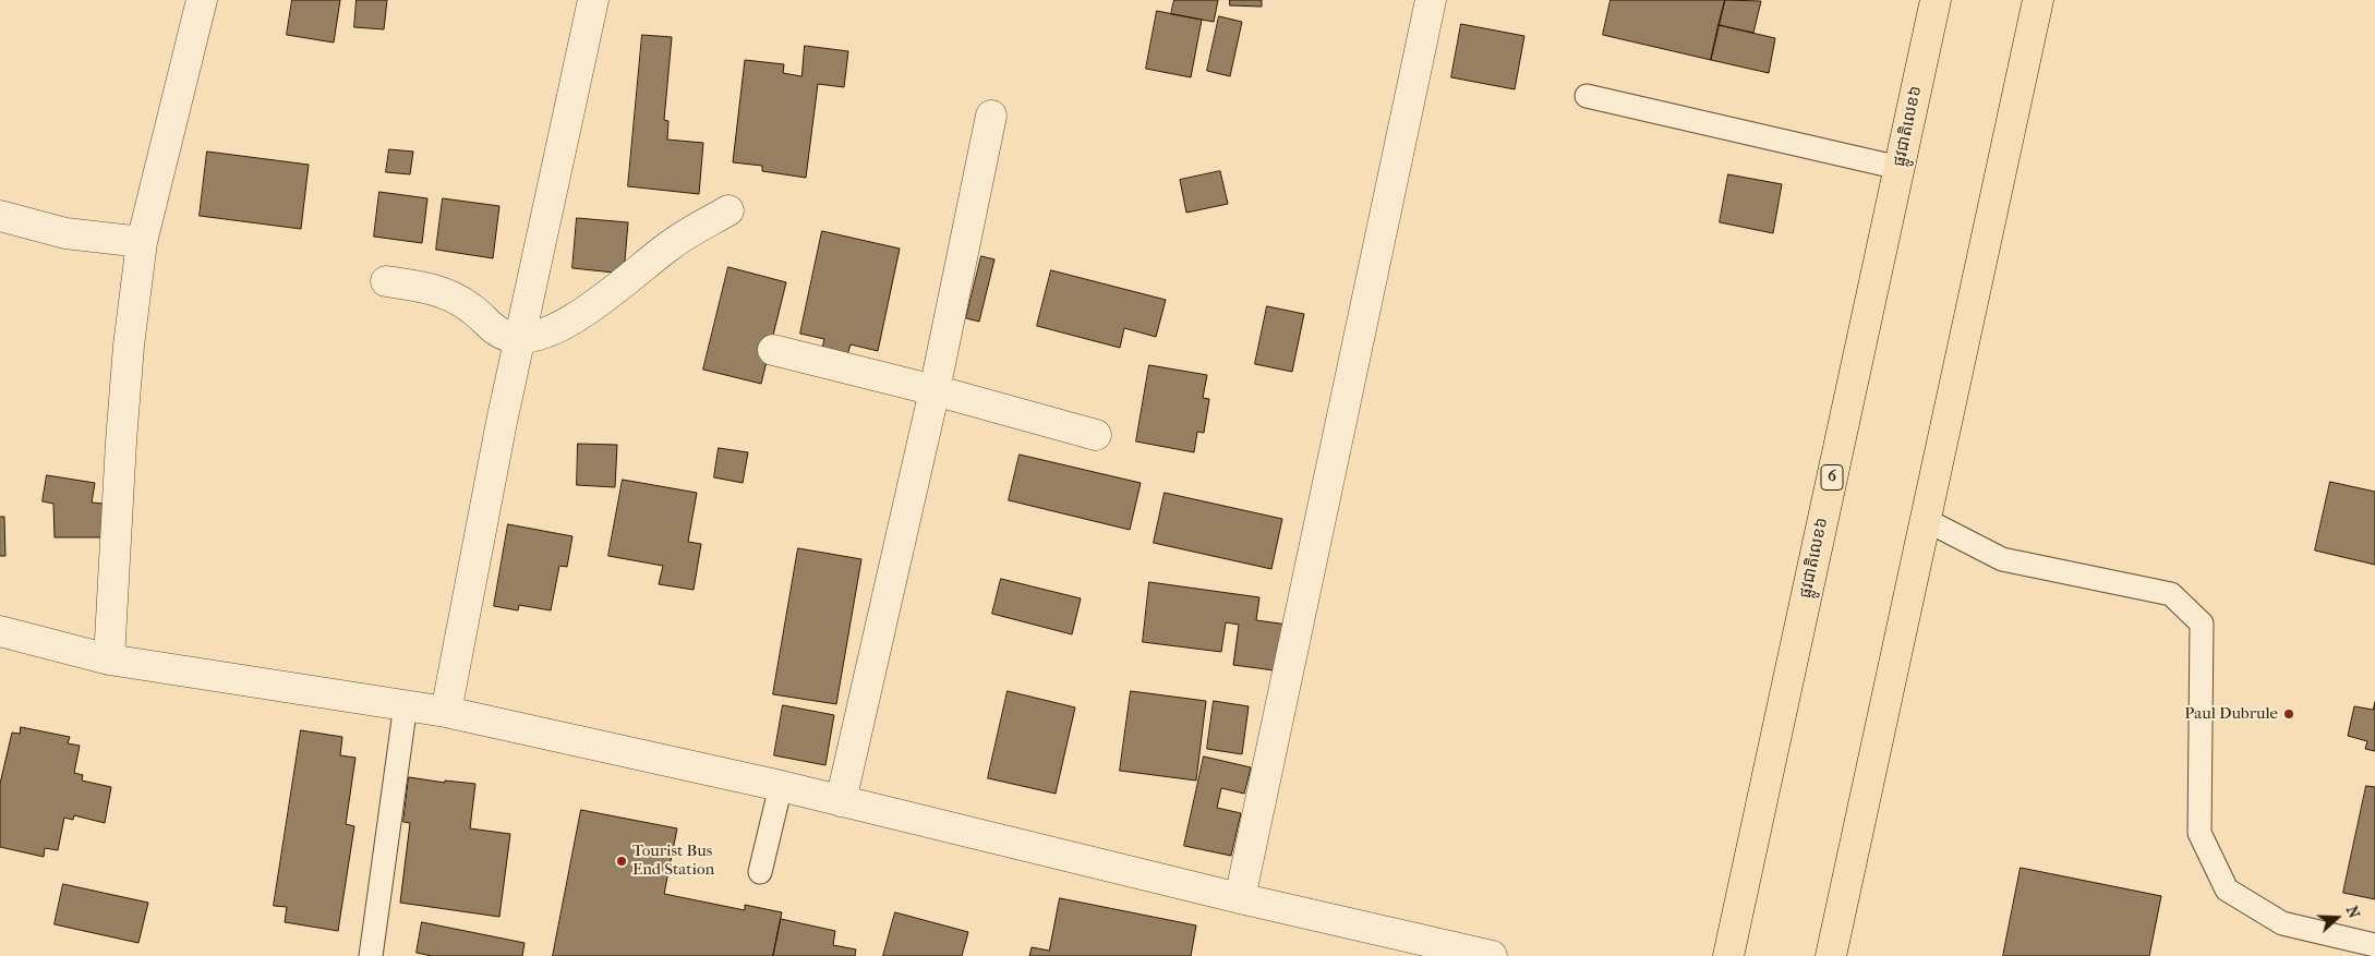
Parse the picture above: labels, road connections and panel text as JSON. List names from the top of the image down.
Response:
{
  "streets": {
    "highway": ["ផ្លូវជាតិលេខ៦", "6"]
  },
  "places": ["Paul Dubrule", "Tourist Bus End Station"],
  "north": "right"
}
